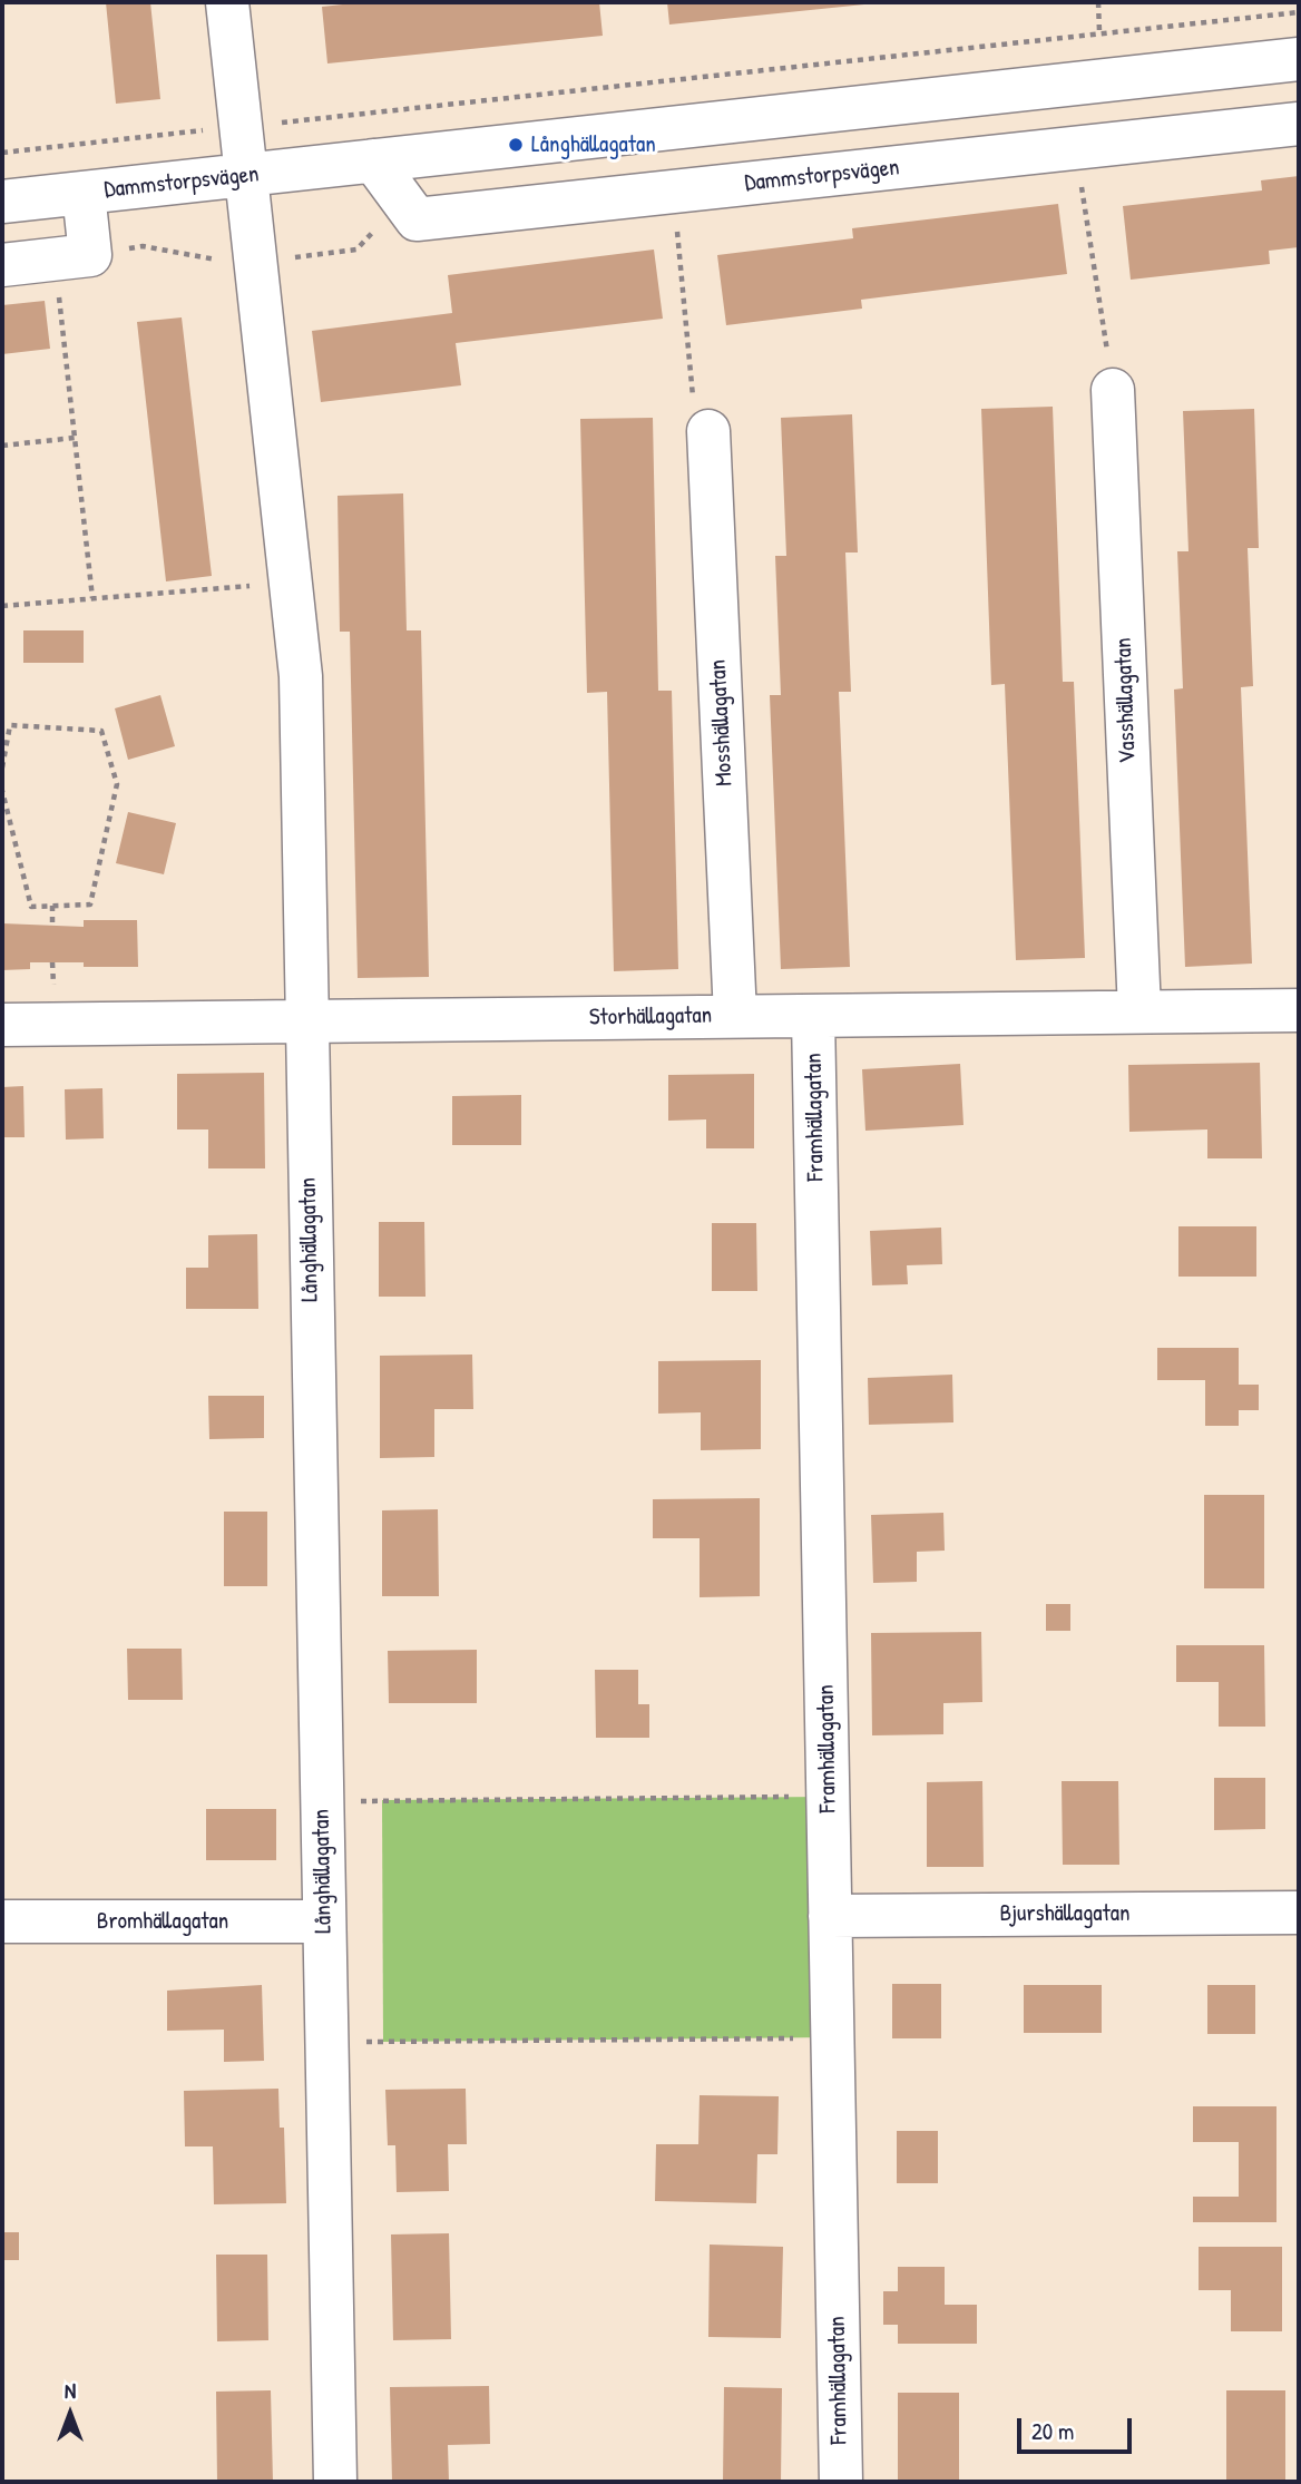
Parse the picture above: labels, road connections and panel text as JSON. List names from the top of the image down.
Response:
{
  "streets": {
    "street": [
      "Dammstorpsvägen",
      "Vasshällagatan",
      "Mosshällagatan",
      "Storhällagatan",
      "Framhällagatan",
      "Långhällagatan",
      "Bjurshällagatan",
      "Bromhällagatan"
    ]
  },
  "crossings": [
    ["Dammstorpsvägen", "Långhällagatan"],
    ["Vasshällagatan", "Storhällagatan"],
    ["Mosshällagatan", "Storhällagatan"],
    ["Storhällagatan", "Framhällagatan"],
    ["Storhällagatan", "Långhällagatan"],
    ["Framhällagatan", "Bjurshällagatan"],
    ["Långhällagatan", "Bromhällagatan"]
  ],
  "places": ["Långhällagatan"],
  "scale_bar": "20 m",
  "north": "top"
}
